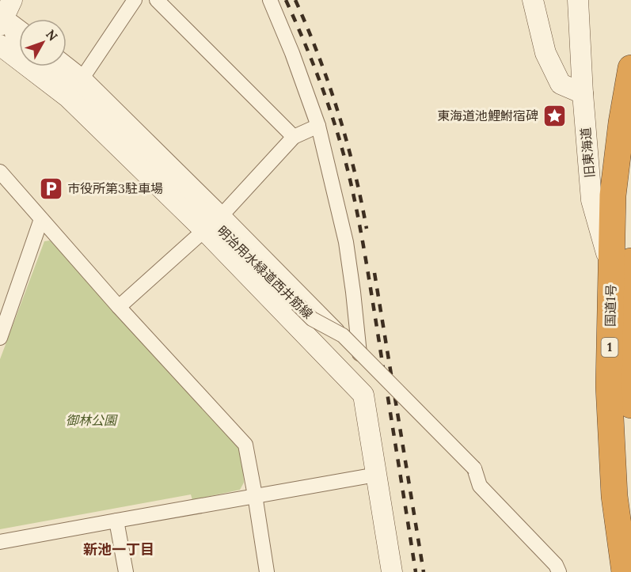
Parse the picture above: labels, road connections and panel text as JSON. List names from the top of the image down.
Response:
{
  "streets": {
    "highway": ["国道1号", "1"],
    "street": ["旧東海道", "明治用水緑道西井筋線"]
  },
  "crossings": [
    ["旧東海道", "国道1号"]
  ],
  "districts": ["新池一丁目"],
  "parks": ["御林公園"],
  "places": {
    "place": ["東海道池鯉鮒宿碑"],
    "parking": ["市役所第3駐車場"]
  },
  "north": "top right"
}
